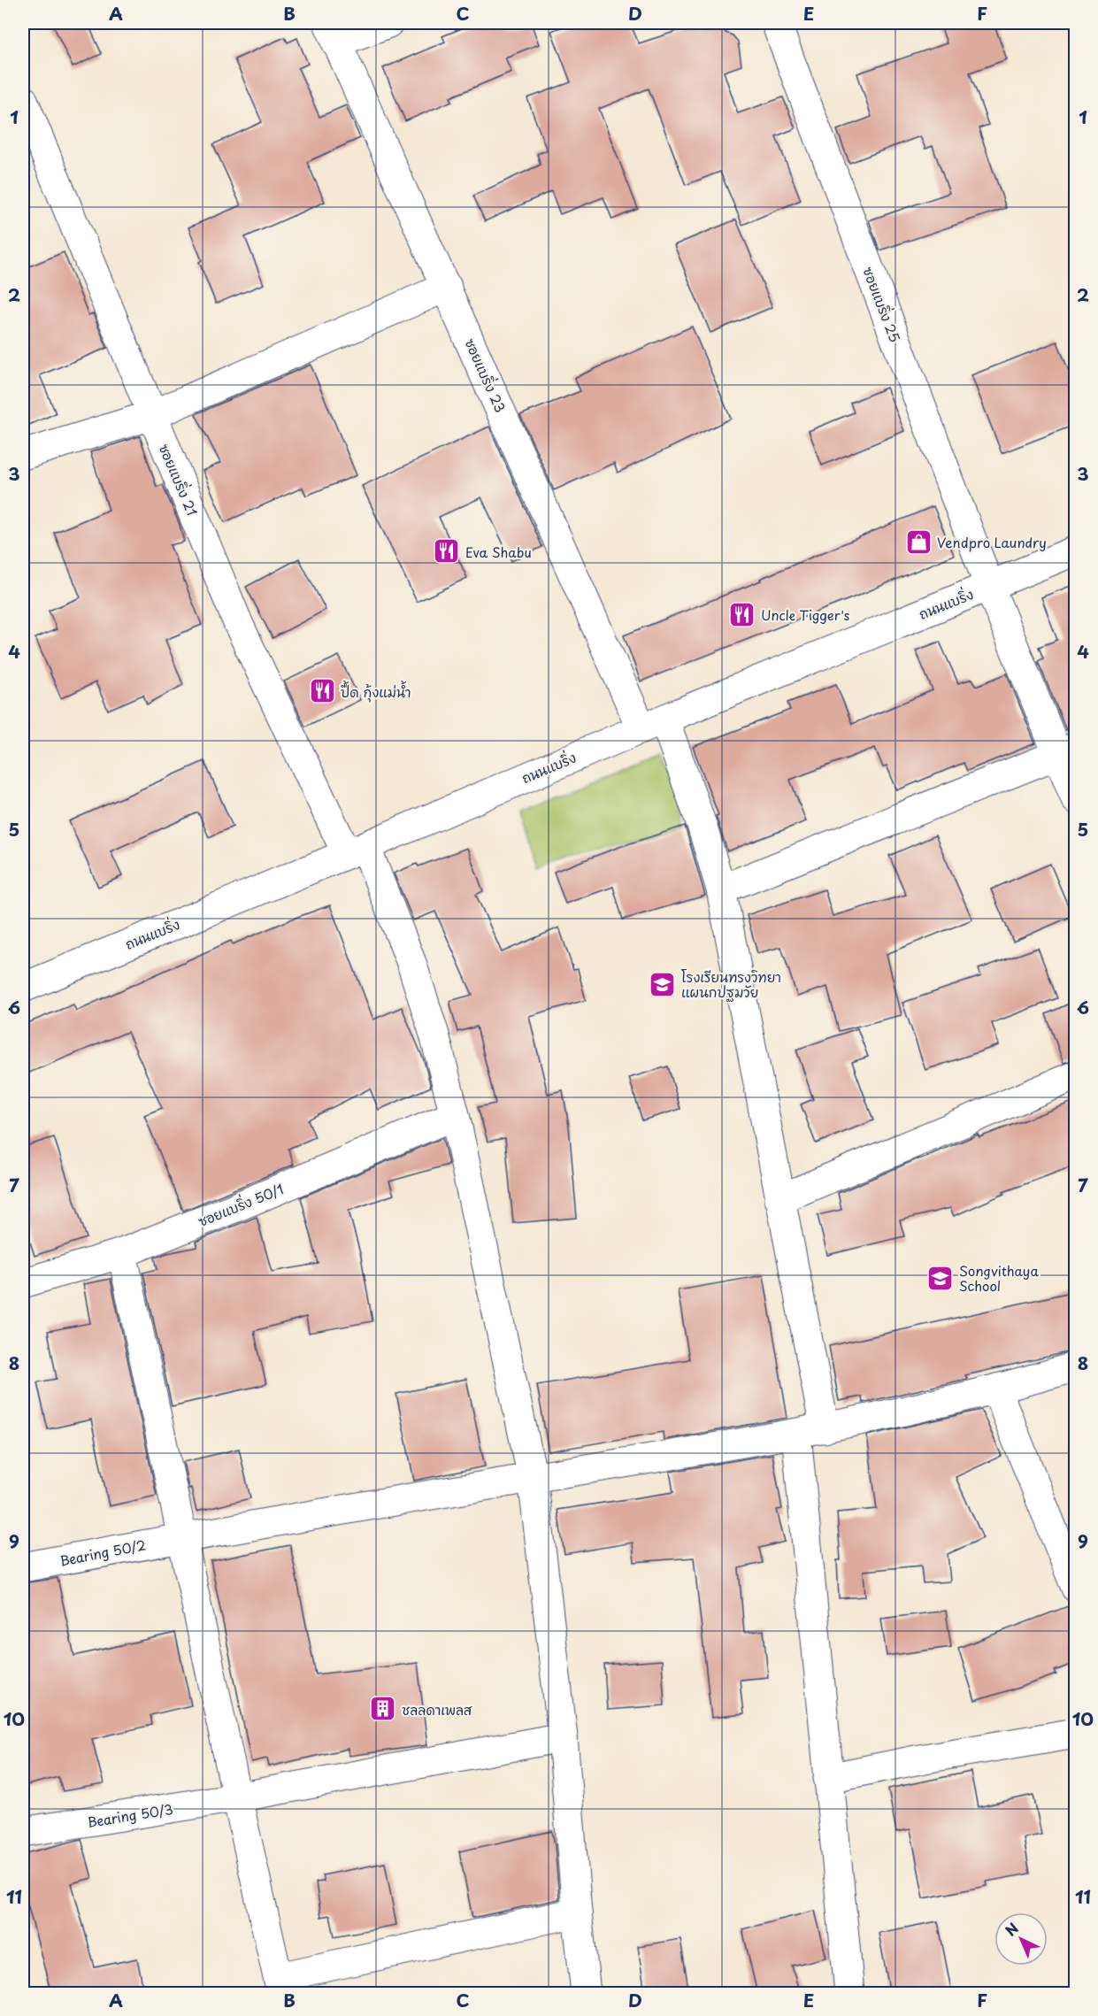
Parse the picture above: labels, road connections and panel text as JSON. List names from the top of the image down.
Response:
{
  "streets": {
    "street": [
      "ซอยแบริ่ง 25",
      "ซอยแบริ่ง 23",
      "ซอยแบริ่ง 21",
      "ถนนแบริ่ง",
      "ซอยแบริ่ง 50/1",
      "Bearing 50/2",
      "Bearing 50/3"
    ]
  },
  "crossings": [
    ["ซอยแบริ่ง 25", "ถนนแบริ่ง"],
    ["ซอยแบริ่ง 23", "ถนนแบริ่ง"],
    ["ซอยแบริ่ง 23", "Bearing 50/2"],
    ["ซอยแบริ่ง 21", "ถนนแบริ่ง"],
    ["ซอยแบริ่ง 21", "ซอยแบริ่ง 50/1"],
    ["ซอยแบริ่ง 21", "Bearing 50/2"],
    ["ซอยแบริ่ง 21", "Bearing 50/3"]
  ],
  "places": {
    "shop": ["Vendpro Laundry"],
    "restaurant": ["Eva Shabu", "Uncle Tigger's", "ปื้ด กุ้งแม่น้ำ"],
    "school or university": ["โรงเรียนทรงวิทยา แผนกปฐมวัย", "Songvithaya School"],
    "building": ["ชลลดาเพลส"]
  },
  "north": "top left",
  "grid": {
    "columns": [
      "A",
      "B",
      "C",
      "D",
      "E",
      "F"
    ],
    "rows": [
      "1",
      "2",
      "3",
      "4",
      "5",
      "6",
      "7",
      "8",
      "9",
      "10",
      "11"
    ]
  }
}
